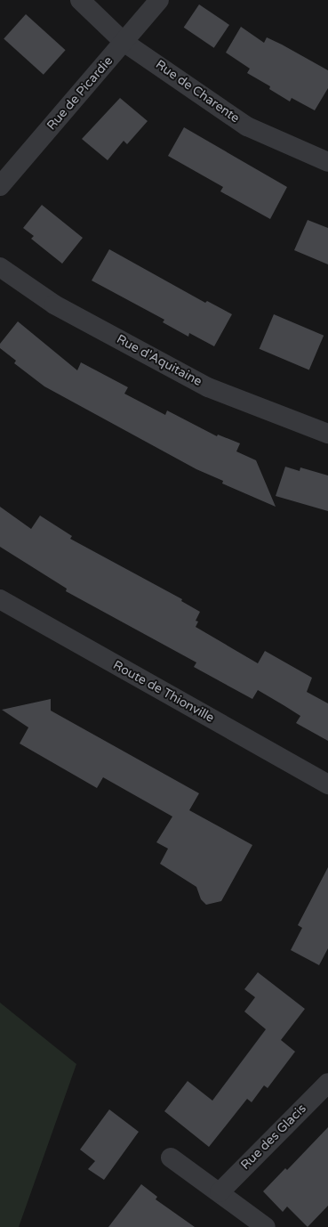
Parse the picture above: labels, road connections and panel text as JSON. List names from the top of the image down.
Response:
{
  "streets": {
    "street": [
      "Rue de Charente",
      "Rue de Picardie",
      "Rue d'Aquitaine",
      "Route de Thionville",
      "Rue des Glacis"
    ]
  },
  "crossings": [
    ["Rue de Charente", "Rue de Picardie"]
  ]
}
